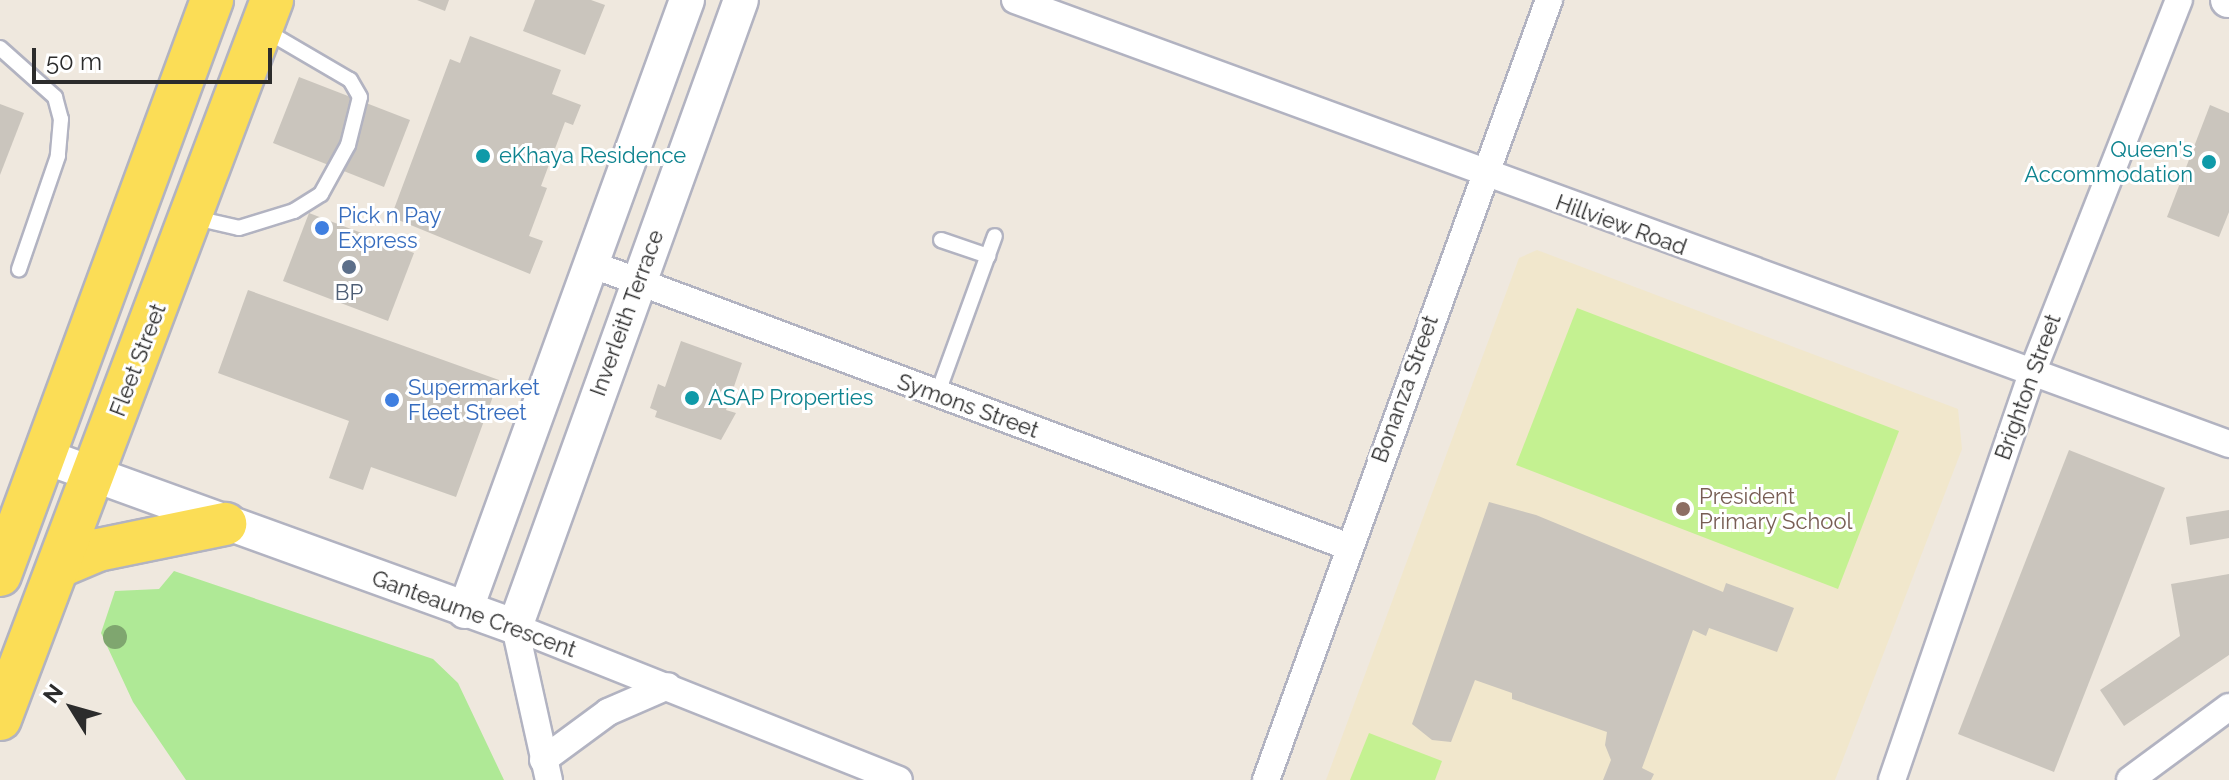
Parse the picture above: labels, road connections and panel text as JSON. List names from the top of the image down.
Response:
{
  "streets": {
    "main road": ["Fleet Street"],
    "street": [
      "Hillview Road",
      "Inverleith Terrace",
      "Brighton Street",
      "Bonanza Street",
      "Symons Street",
      "Ganteaume Crescent"
    ]
  },
  "crossings": [
    ["Hillview Road", "Brighton Street"],
    ["Hillview Road", "Bonanza Street"],
    ["Inverleith Terrace", "Symons Street"],
    ["Inverleith Terrace", "Ganteaume Crescent"],
    ["Fleet Street", "Ganteaume Crescent"],
    ["Bonanza Street", "Symons Street"]
  ],
  "places": [
    "eKhaya Residence",
    "Queen's Accommodation",
    "Pick n Pay Express",
    "BP",
    "ASAP Properties",
    "Supermarket Fleet Street",
    "President Primary School"
  ],
  "scale_bar": "50 m",
  "north": "top left"
}
